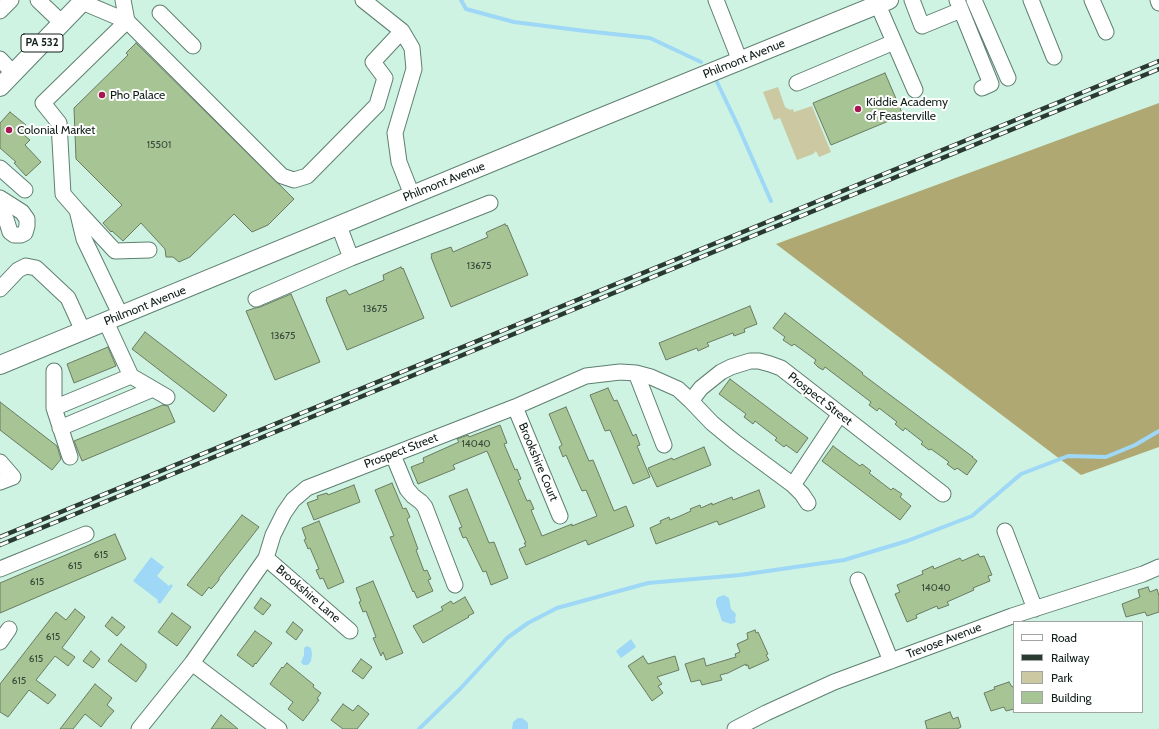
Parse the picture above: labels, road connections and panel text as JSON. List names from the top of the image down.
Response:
{
  "streets": {
    "main road": ["PA 532", "Philmont Avenue"],
    "street": [
      "Prospect Street",
      "Brookshire Court",
      "Brookshire Lane",
      "Trevose Avenue"
    ]
  },
  "crossings": [
    ["Prospect Street", "Brookshire Court"],
    ["Prospect Street", "Brookshire Lane"]
  ],
  "places": ["Pho Palace", "Kiddie Academy of Feasterville", "Colonial Market"],
  "house_numbers": [
    "15501",
    "13675",
    "13675",
    "13675",
    "14040",
    "615",
    "615",
    "615",
    "14040",
    "615",
    "615",
    "615"
  ],
  "legend": [
    "Road",
    "Railway",
    "Park",
    "Building"
  ]
}
